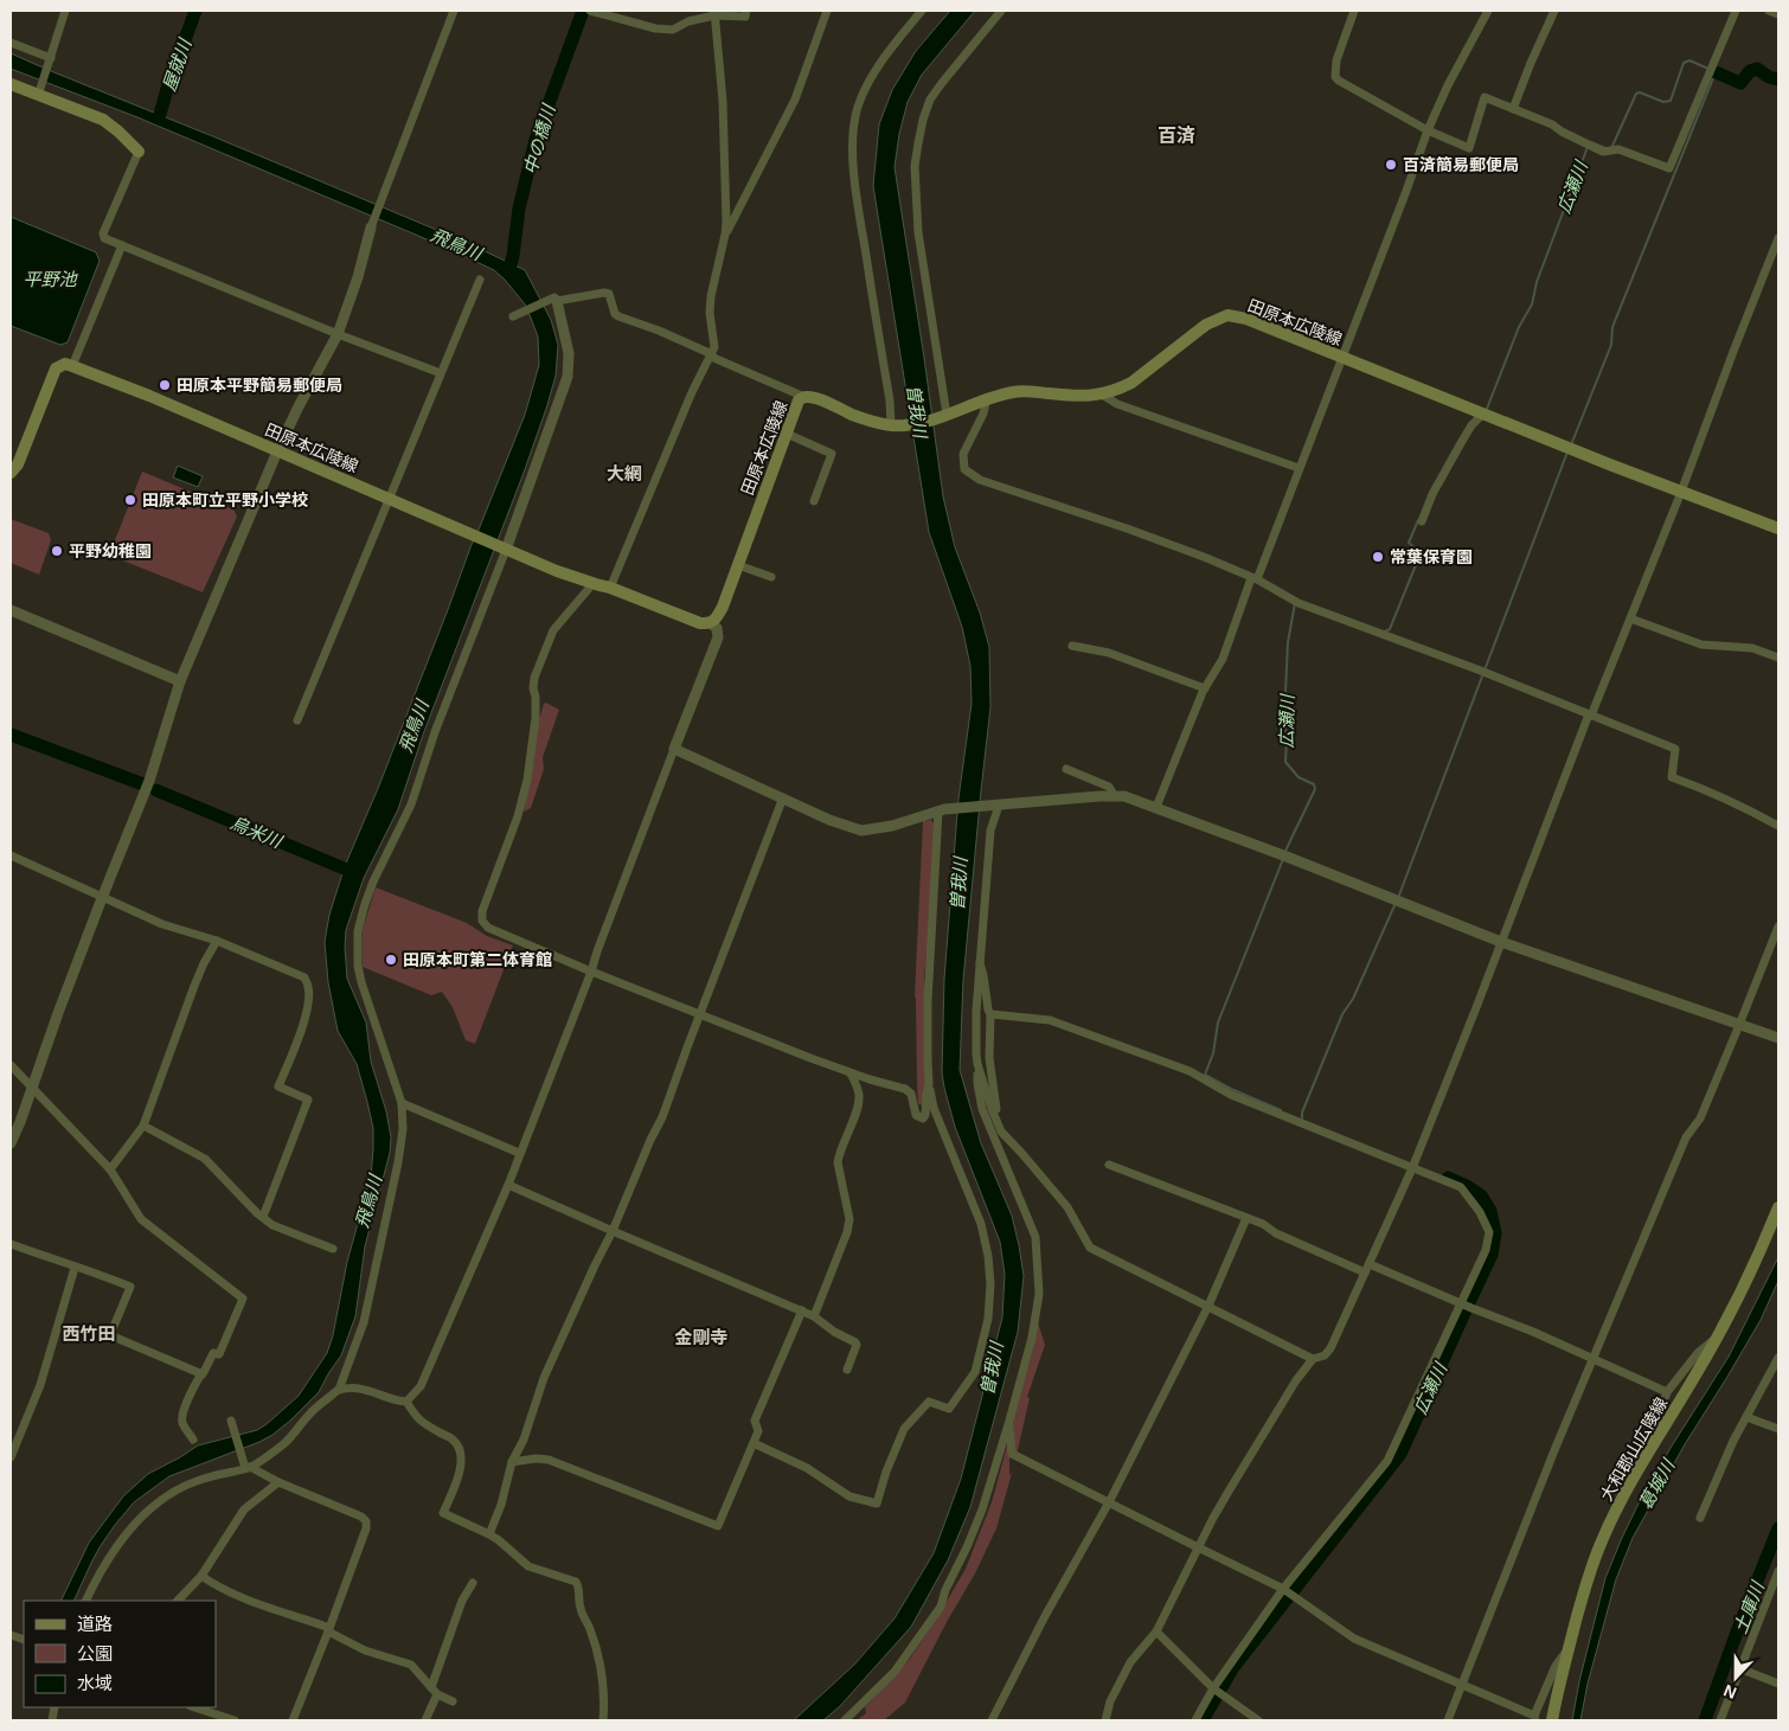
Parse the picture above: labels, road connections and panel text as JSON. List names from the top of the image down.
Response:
{
  "streets": {
    "main road": ["田原本広陵線", "大和郡山広陵線"]
  },
  "districts": [
    "百済",
    "大網",
    "西竹田",
    "金剛寺"
  ],
  "water": [
    "屋就川",
    "中の橋川",
    "広瀬川",
    "飛鳥川",
    "平野池",
    "曽我川",
    "烏米川",
    "葛城川",
    "土庫川"
  ],
  "places": [
    "百済簡易郵便局",
    "田原本平野簡易郵便局",
    "田原本町立平野小学校",
    "平野幼稚園",
    "常葉保育園",
    "田原本町第二体育館"
  ],
  "legend": ["道路", "公園", "水域"],
  "north": "bottom"
}
